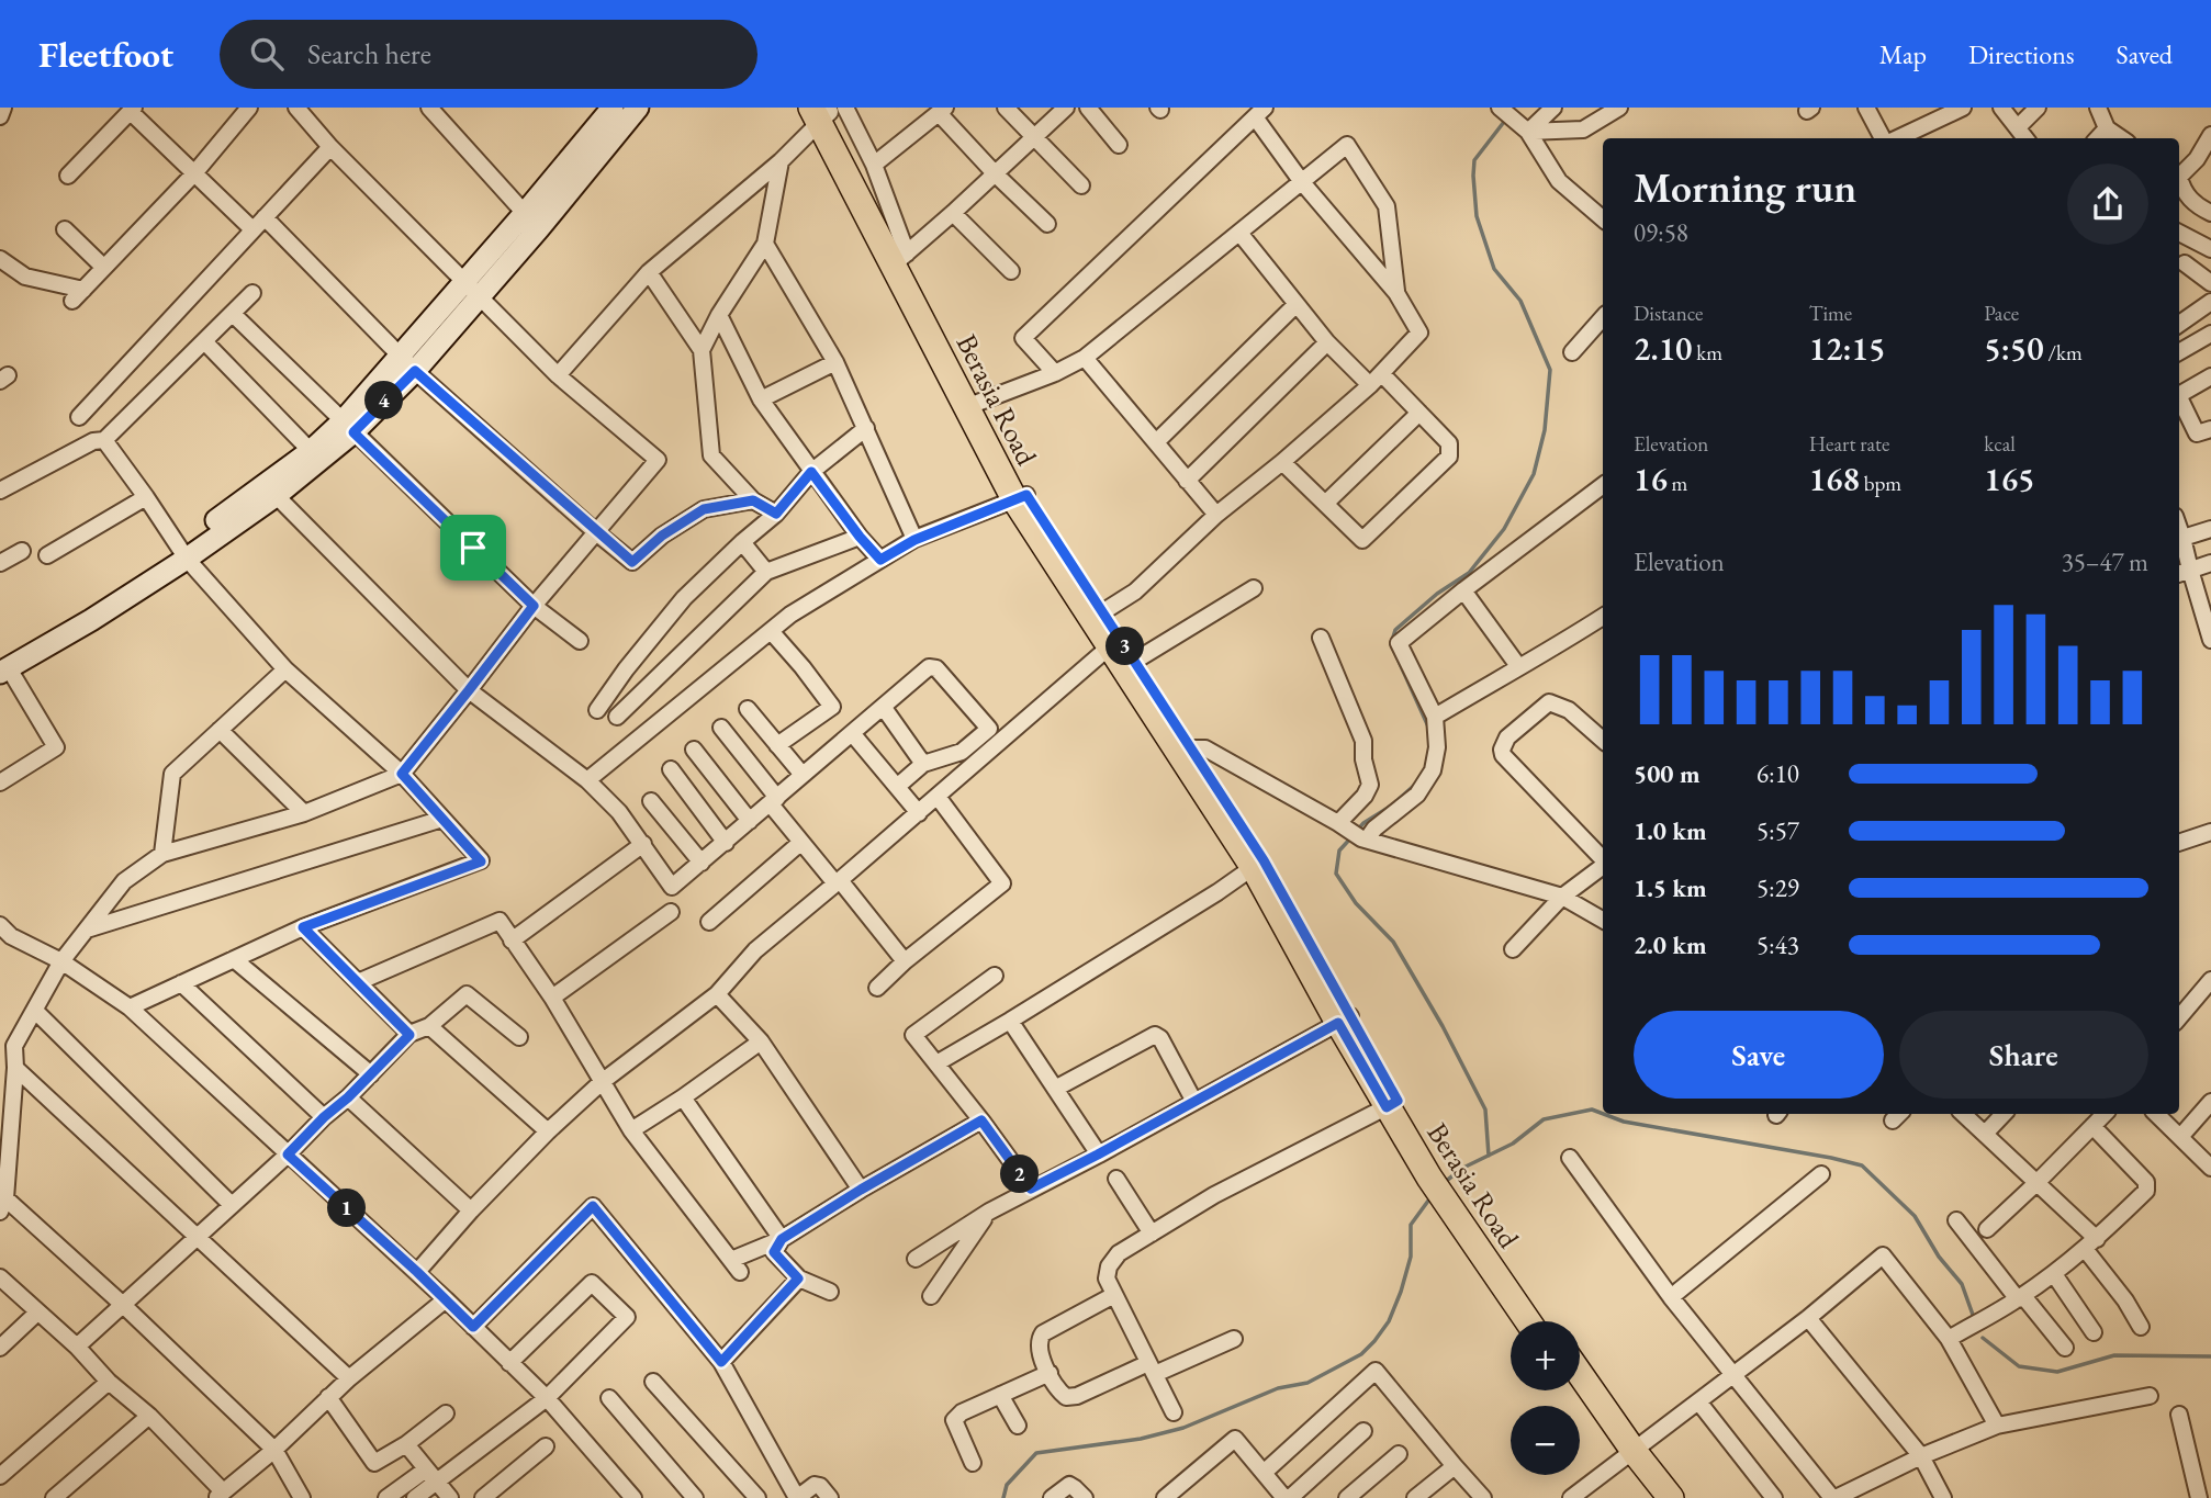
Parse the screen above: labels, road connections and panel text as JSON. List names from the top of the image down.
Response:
{
  "streets": {
    "main road": ["Berasia Road"]
  },
  "page": {
    "header": "Fleetfoot",
    "search": "Search here",
    "nav": ["Map", "Directions", "Saved"],
    "heading": ["Morning run", "09:58"],
    "stats": [
      ["Distance", "2.10 km"],
      ["Time", "12:15"],
      ["Pace", "5:50 /km"],
      ["Elevation", "16 m"],
      ["Heart rate", "168 bpm"],
      ["kcal", "165"]
    ],
    "pins": [
      "4",
      "3",
      "2",
      "1"
    ],
    "chart": ["Elevation", "35–47 m"],
    "list": [
      {
        "name": "500 m",
        "note": "6:10"
      },
      {
        "name": "1.0 km",
        "note": "5:57"
      },
      {
        "name": "1.5 km",
        "note": "5:29"
      },
      {
        "name": "2.0 km",
        "note": "5:43"
      }
    ],
    "buttons": ["Save", "Share"],
    "map_buttons": ["+", "−"]
  }
}
